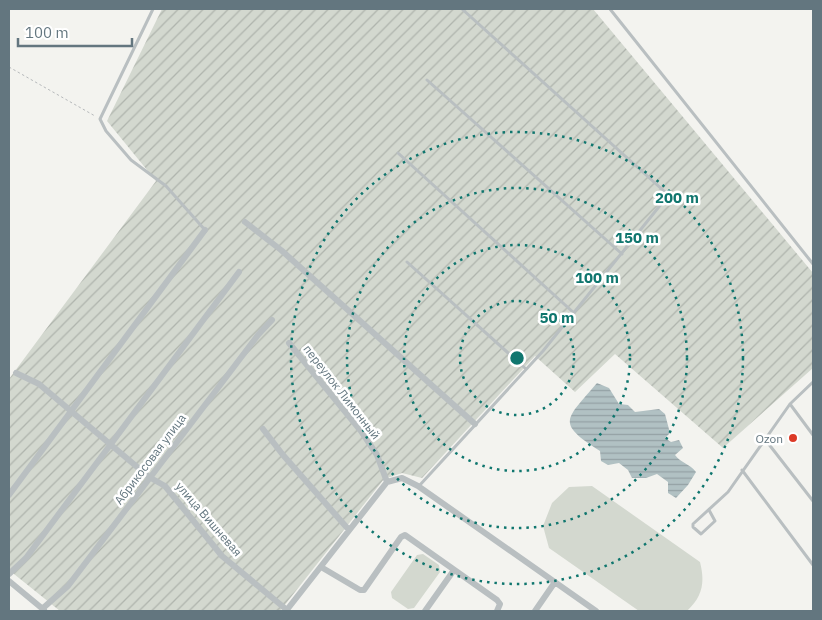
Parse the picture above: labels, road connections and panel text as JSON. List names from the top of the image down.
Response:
{
  "streets": {
    "street": ["переулок Лимонный", "Абрикосовая улица", "улица Вишневая"]
  },
  "crossings": [
    ["Абрикосовая улица", "улица Вишневая"]
  ],
  "places": ["Ozon"],
  "scale_bar": "100 m",
  "rings": [
    "200 m",
    "150 m",
    "100 m",
    "50 m"
  ]
}
